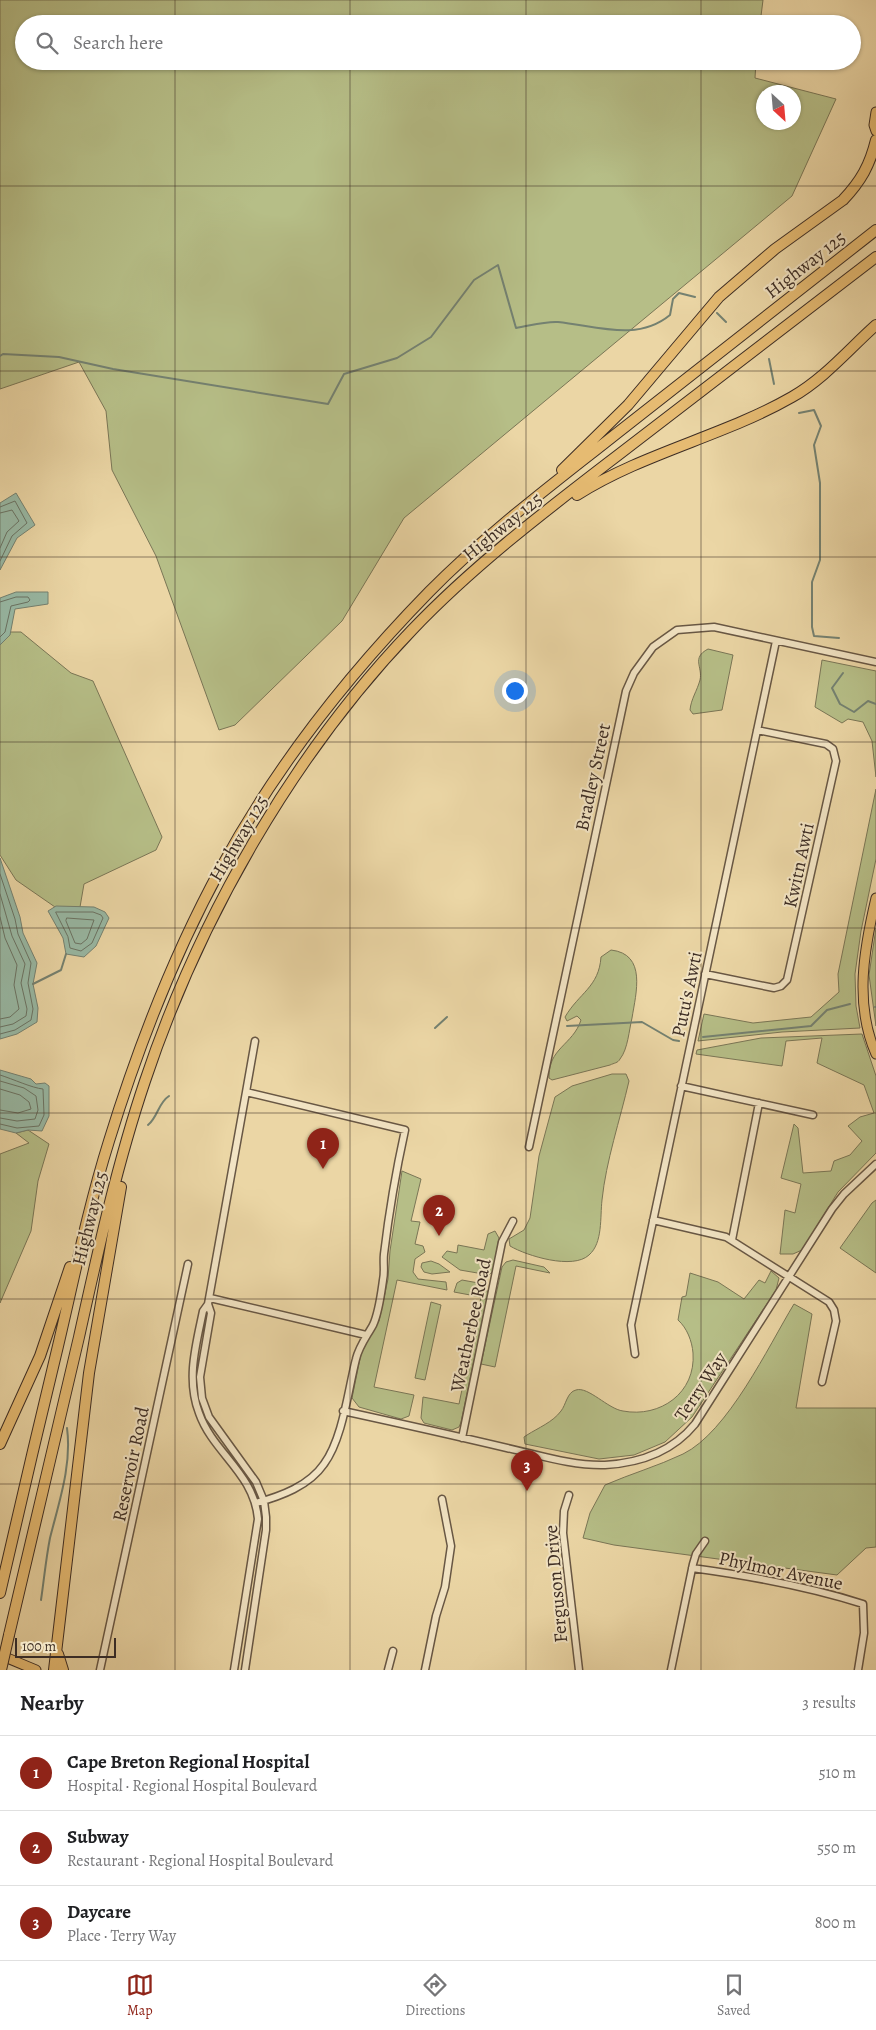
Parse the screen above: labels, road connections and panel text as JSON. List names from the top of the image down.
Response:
{
  "streets": {
    "highway": ["Highway 125"],
    "street": [
      "Bradley Street",
      "Kwitn Awti",
      "Putu's Awti",
      "Weatherbee Road",
      "Terry Way",
      "Reservoir Road",
      "Phylmor Avenue",
      "Ferguson Drive"
    ]
  },
  "crossings": [
    ["Bradley Street", "Putu's Awti"],
    ["Kwitn Awti", "Putu's Awti"],
    ["Weatherbee Road", "Terry Way"]
  ],
  "scale_bar": "100 m",
  "north": "bottom right",
  "page": {
    "search": "Search here",
    "pins": ["1", "2", "3"],
    "scale": "100 m",
    "heading": ["Nearby", "3 results"],
    "list": [
      {
        "mark": "1",
        "name": "Cape Breton Regional Hospital",
        "note": "Hospital · Regional Hospital Boulevard",
        "value": "510 m"
      },
      {
        "mark": "2",
        "name": "Subway",
        "note": "Restaurant · Regional Hospital Boulevard",
        "value": "550 m"
      },
      {
        "mark": "3",
        "name": "Daycare",
        "note": "Place · Terry Way",
        "value": "800 m"
      }
    ],
    "nav": ["Map", "Directions", "Saved"]
  }
}
